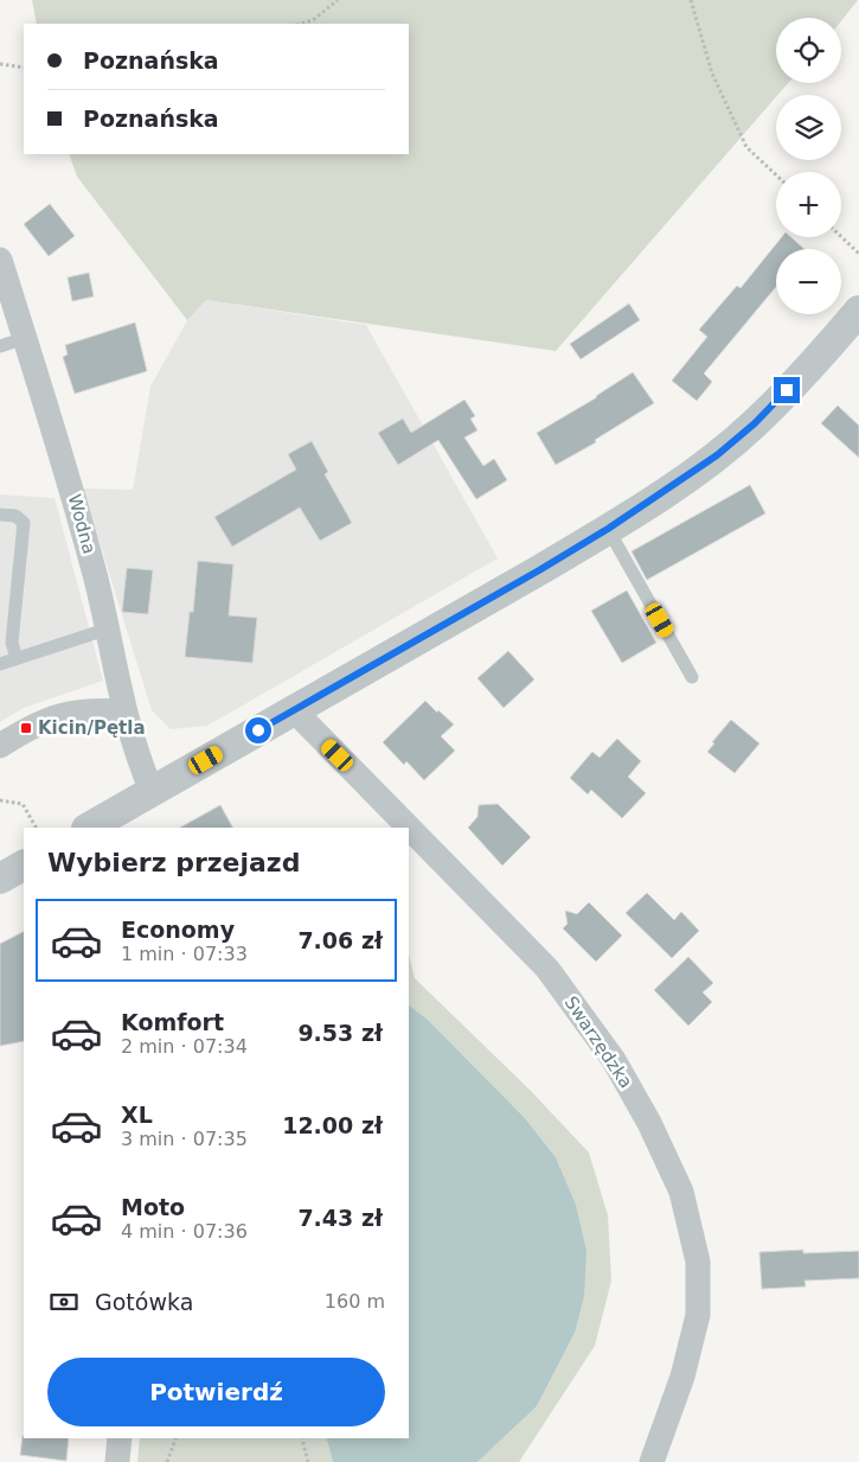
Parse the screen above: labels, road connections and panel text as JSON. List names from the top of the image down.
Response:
{
  "streets": {
    "street": ["Wodna", "Swarzędzka"]
  },
  "places": {
    "transit": ["Kicin/Pętla"]
  },
  "page": {
    "map_buttons": ["+", "−"],
    "banner": ["Poznańska", "Poznańska"],
    "heading": "Wybierz przejazd",
    "list": [
      {
        "name": "Economy",
        "note": "1 min · 07:33",
        "value": "7.06 zł"
      },
      {
        "name": "Komfort",
        "note": "2 min · 07:34",
        "value": "9.53 zł"
      },
      {
        "name": "XL",
        "note": "3 min · 07:35",
        "value": "12.00 zł"
      },
      {
        "name": "Moto",
        "note": "4 min · 07:36",
        "value": "7.43 zł"
      }
    ],
    "pay": ["Gotówka", "160 m"],
    "buttons": "Potwierdź"
  }
}
